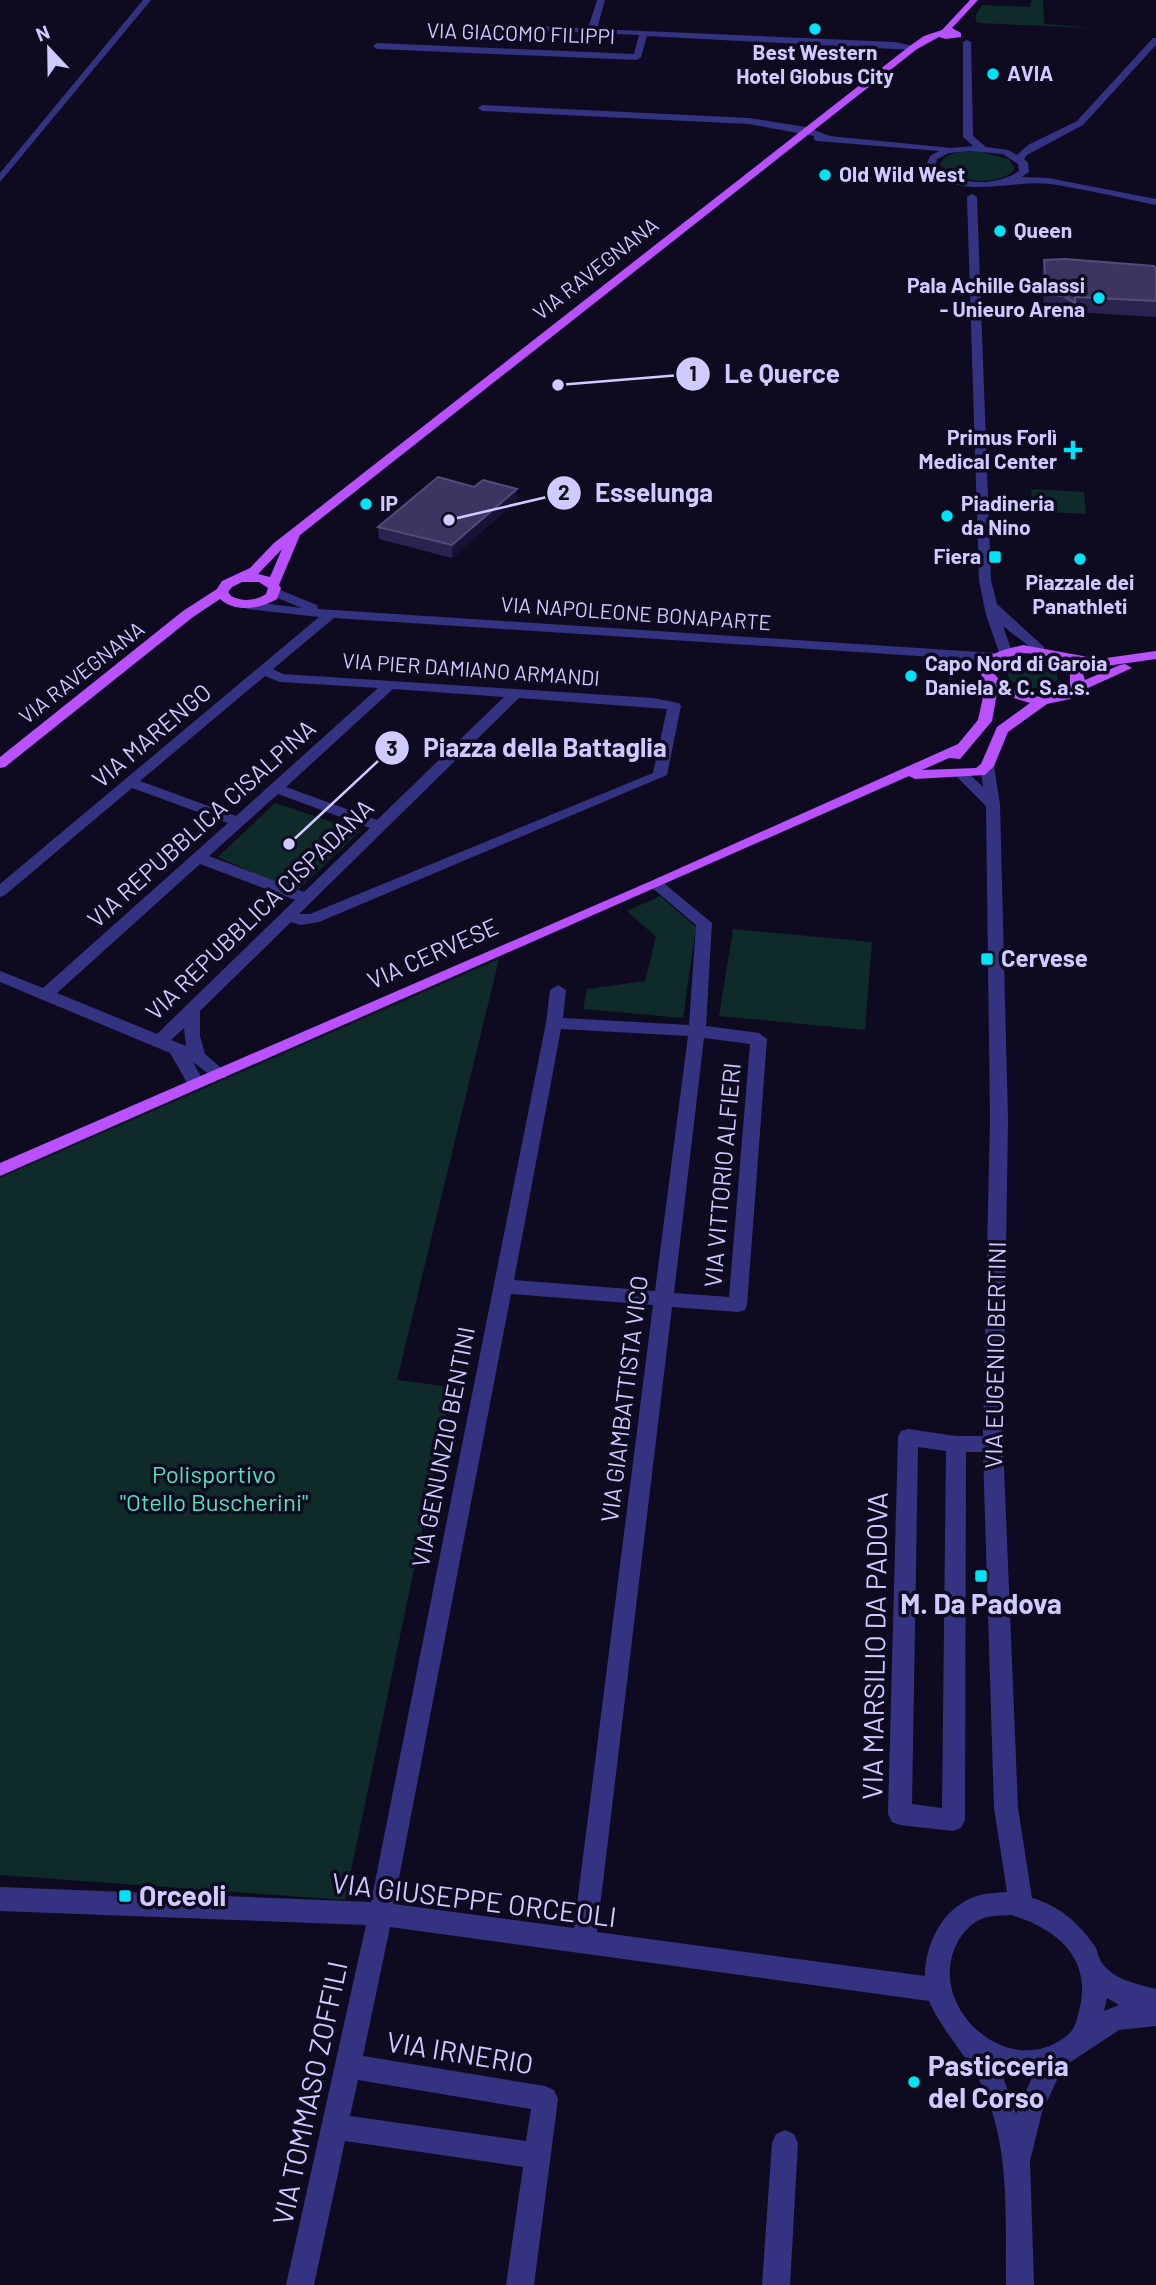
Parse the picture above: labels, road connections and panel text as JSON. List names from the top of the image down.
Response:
{
  "streets": {
    "main road": ["VIA RAVEGNANA", "VIA CERVESE"],
    "street": [
      "VIA GIACOMO FILIPPI",
      "VIA NAPOLEONE BONAPARTE",
      "VIA PIER DAMIANO ARMANDI",
      "VIA MARENGO",
      "VIA REPUBBLICA CISALPINA",
      "VIA REPUBBLICA CISPADANA",
      "VIA VITTORIO ALFIERI",
      "VIA EUGENIO BERTINI",
      "VIA GIAMBATTISTA VICO",
      "VIA GENUNZIO BENTINI",
      "VIA MARSILIO DA PADOVA",
      "VIA GIUSEPPE ORCEOLI",
      "VIA IRNERIO",
      "VIA TOMMASO ZOFFILI"
    ]
  },
  "crossings": [
    ["VIA RAVEGNANA", "VIA NAPOLEONE BONAPARTE"],
    ["VIA NAPOLEONE BONAPARTE", "VIA MARENGO"],
    ["VIA NAPOLEONE BONAPARTE", "VIA CERVESE"],
    ["VIA PIER DAMIANO ARMANDI", "VIA MARENGO"],
    ["VIA PIER DAMIANO ARMANDI", "VIA REPUBBLICA CISALPINA"],
    ["VIA PIER DAMIANO ARMANDI", "VIA REPUBBLICA CISPADANA"],
    ["VIA CERVESE", "VIA EUGENIO BERTINI"],
    ["VIA CERVESE", "VIA GIAMBATTISTA VICO"],
    ["VIA VITTORIO ALFIERI", "VIA GIAMBATTISTA VICO"],
    ["VIA EUGENIO BERTINI", "VIA MARSILIO DA PADOVA"],
    ["VIA EUGENIO BERTINI", "VIA GIUSEPPE ORCEOLI"],
    ["VIA GIAMBATTISTA VICO", "VIA GIUSEPPE ORCEOLI"],
    ["VIA GENUNZIO BENTINI", "VIA GIUSEPPE ORCEOLI"],
    ["VIA GENUNZIO BENTINI", "VIA TOMMASO ZOFFILI"],
    ["VIA GIUSEPPE ORCEOLI", "VIA TOMMASO ZOFFILI"],
    ["VIA IRNERIO", "VIA TOMMASO ZOFFILI"]
  ],
  "parks": ["Polisportivo \"Otello Buscherini\""],
  "places": {
    "other": [
      "Best Western Hotel Globus City",
      "AVIA",
      "Old Wild West",
      "Queen",
      "Pala Achille Galassi - Unieuro Arena",
      "Le Querce",
      "IP",
      "Piadineria da Nino",
      "Esselunga",
      "Piazzale dei Panathleti",
      "Capo Nord di Garoia Daniela & C. S.a.s.",
      "Piazza della Battaglia",
      "Pasticceria del Corso"
    ],
    "health": ["Primus Forlì Medical Center"],
    "transit": [
      "Fiera",
      "Cervese",
      "M. Da Padova",
      "Orceoli"
    ]
  },
  "north": "top"
}
